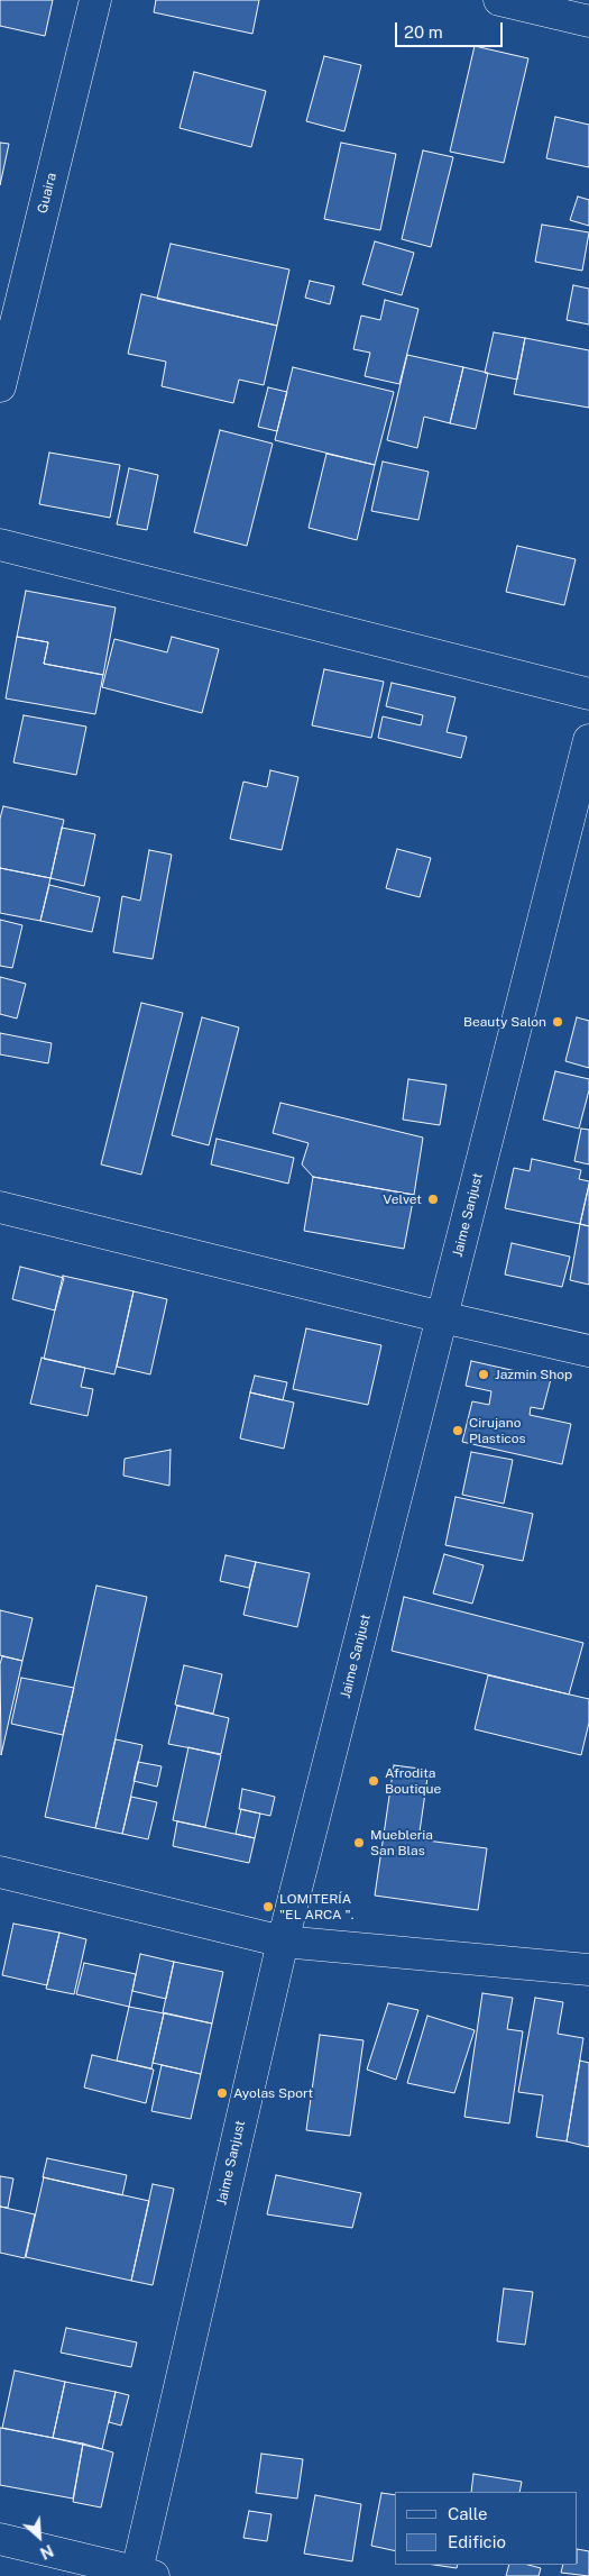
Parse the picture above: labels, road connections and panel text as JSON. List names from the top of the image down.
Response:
{
  "streets": {
    "street": ["Guaira", "Jaime Sanjust"]
  },
  "places": [
    "Beauty Salon",
    "Velvet",
    "Jazmin Shop",
    "Cirujano Plasticos",
    "Afrodita Boutique",
    "Muebleria San Blas",
    "LOMITERÍA \"EL ARCA \".",
    "Ayolas Sport"
  ],
  "legend": ["Calle", "Edificio"],
  "scale_bar": "20 m",
  "north": "bottom right"
}
